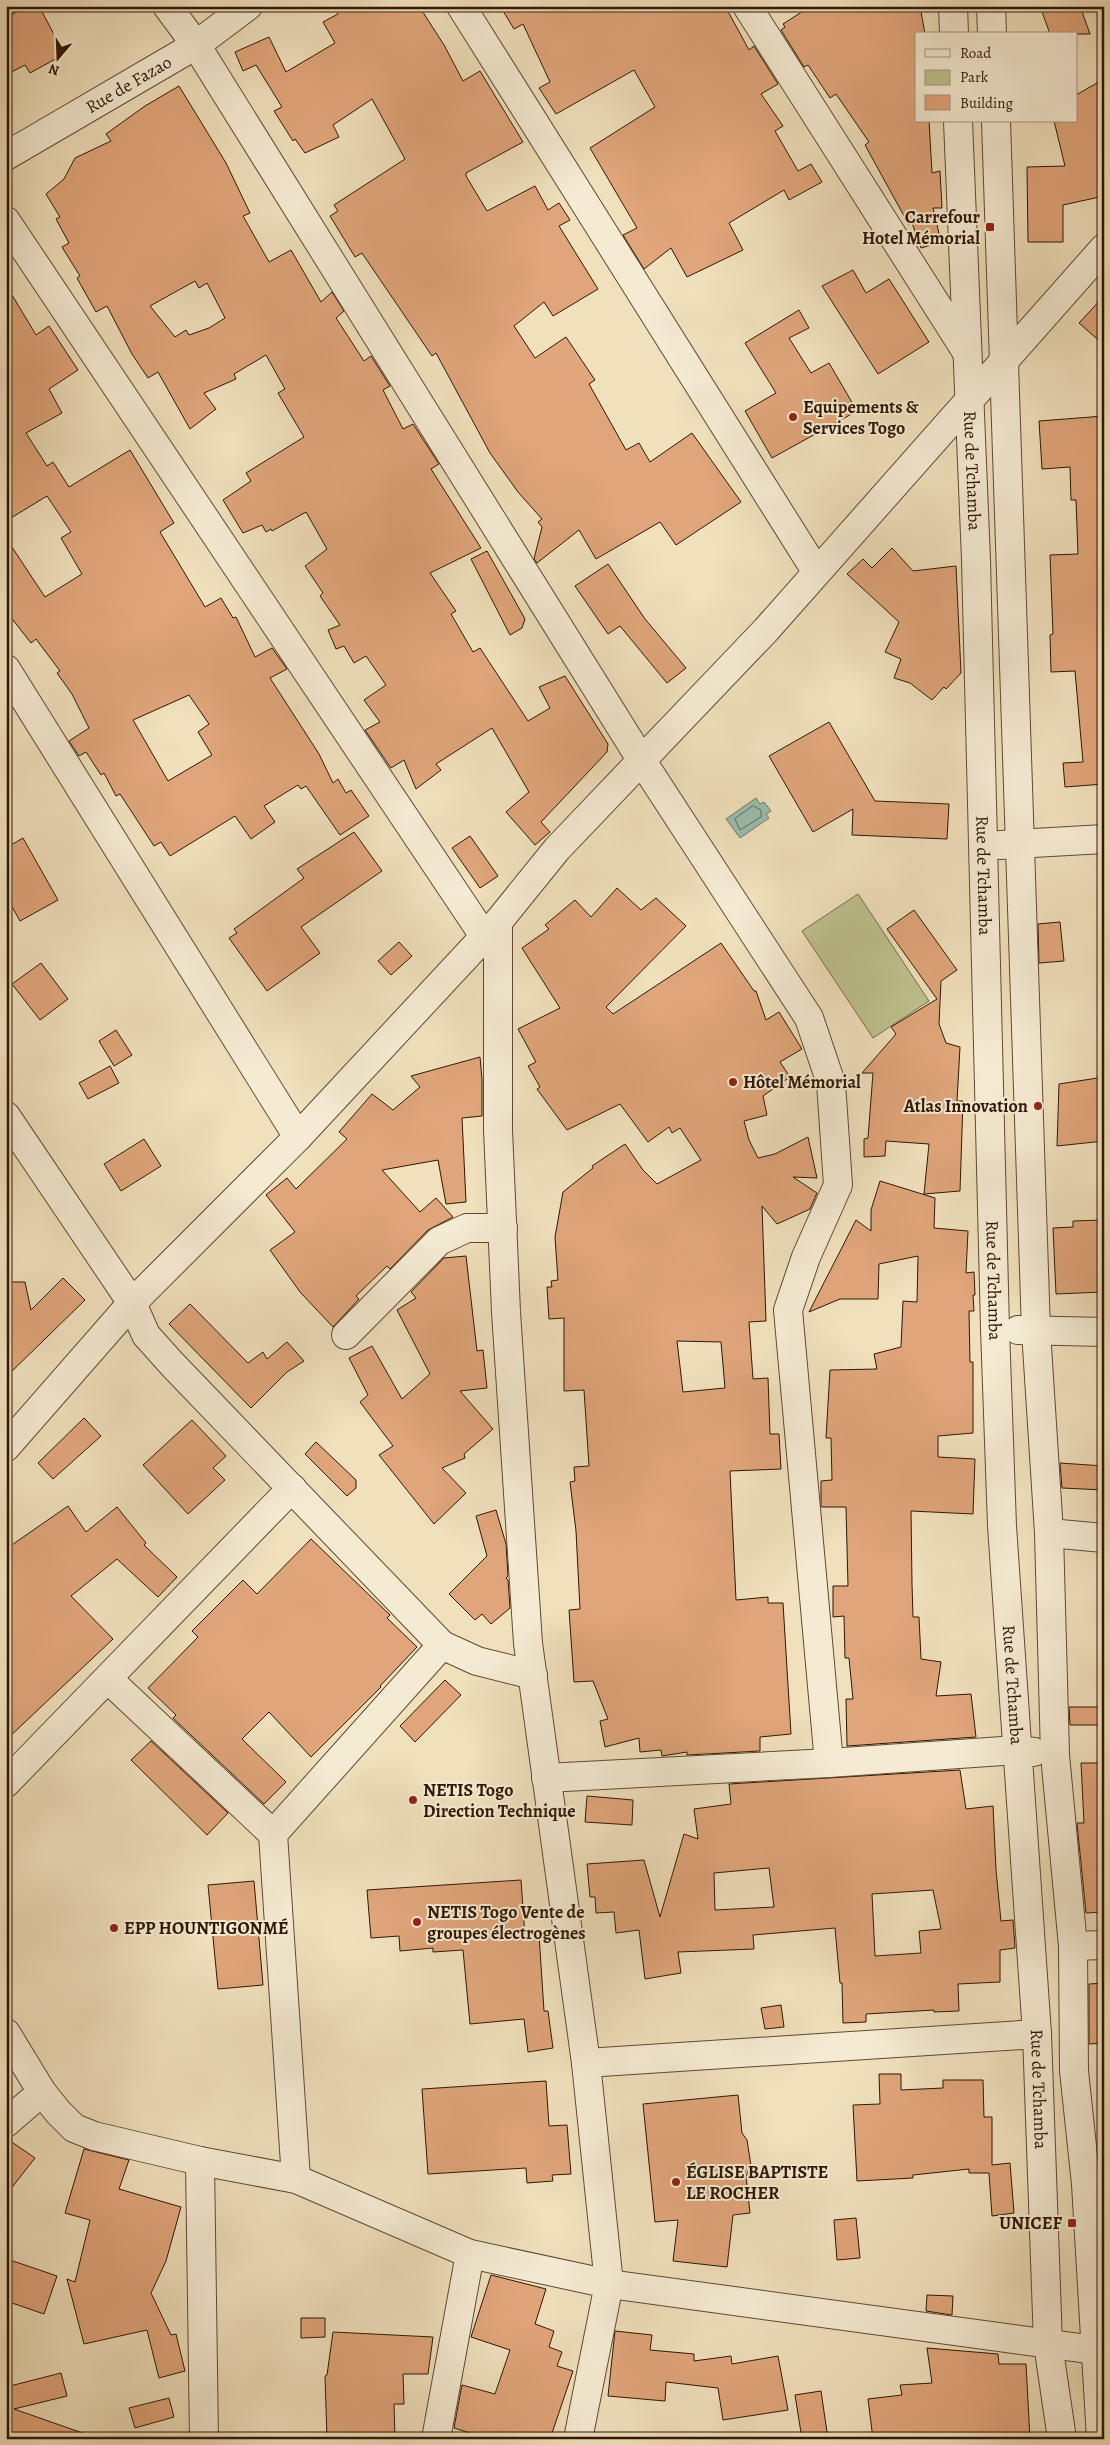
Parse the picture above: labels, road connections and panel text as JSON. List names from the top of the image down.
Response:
{
  "streets": {
    "street": ["Rue de Fazao", "Rue de Tchamba"]
  },
  "places": {
    "transit": ["Carrefour Hotel Mémorial", "UNICEF"],
    "other": [
      "Equipements & Services Togo",
      "Hôtel Mémorial",
      "Atlas Innovation",
      "NETIS Togo Direction Technique",
      "NETIS Togo Vente de groupes électrogènes",
      "EPP HOUNTIGONMÉ",
      "ÉGLISE BAPTISTE LE ROCHER"
    ]
  },
  "legend": ["Road", "Park", "Building"],
  "north": "bottom"
}
